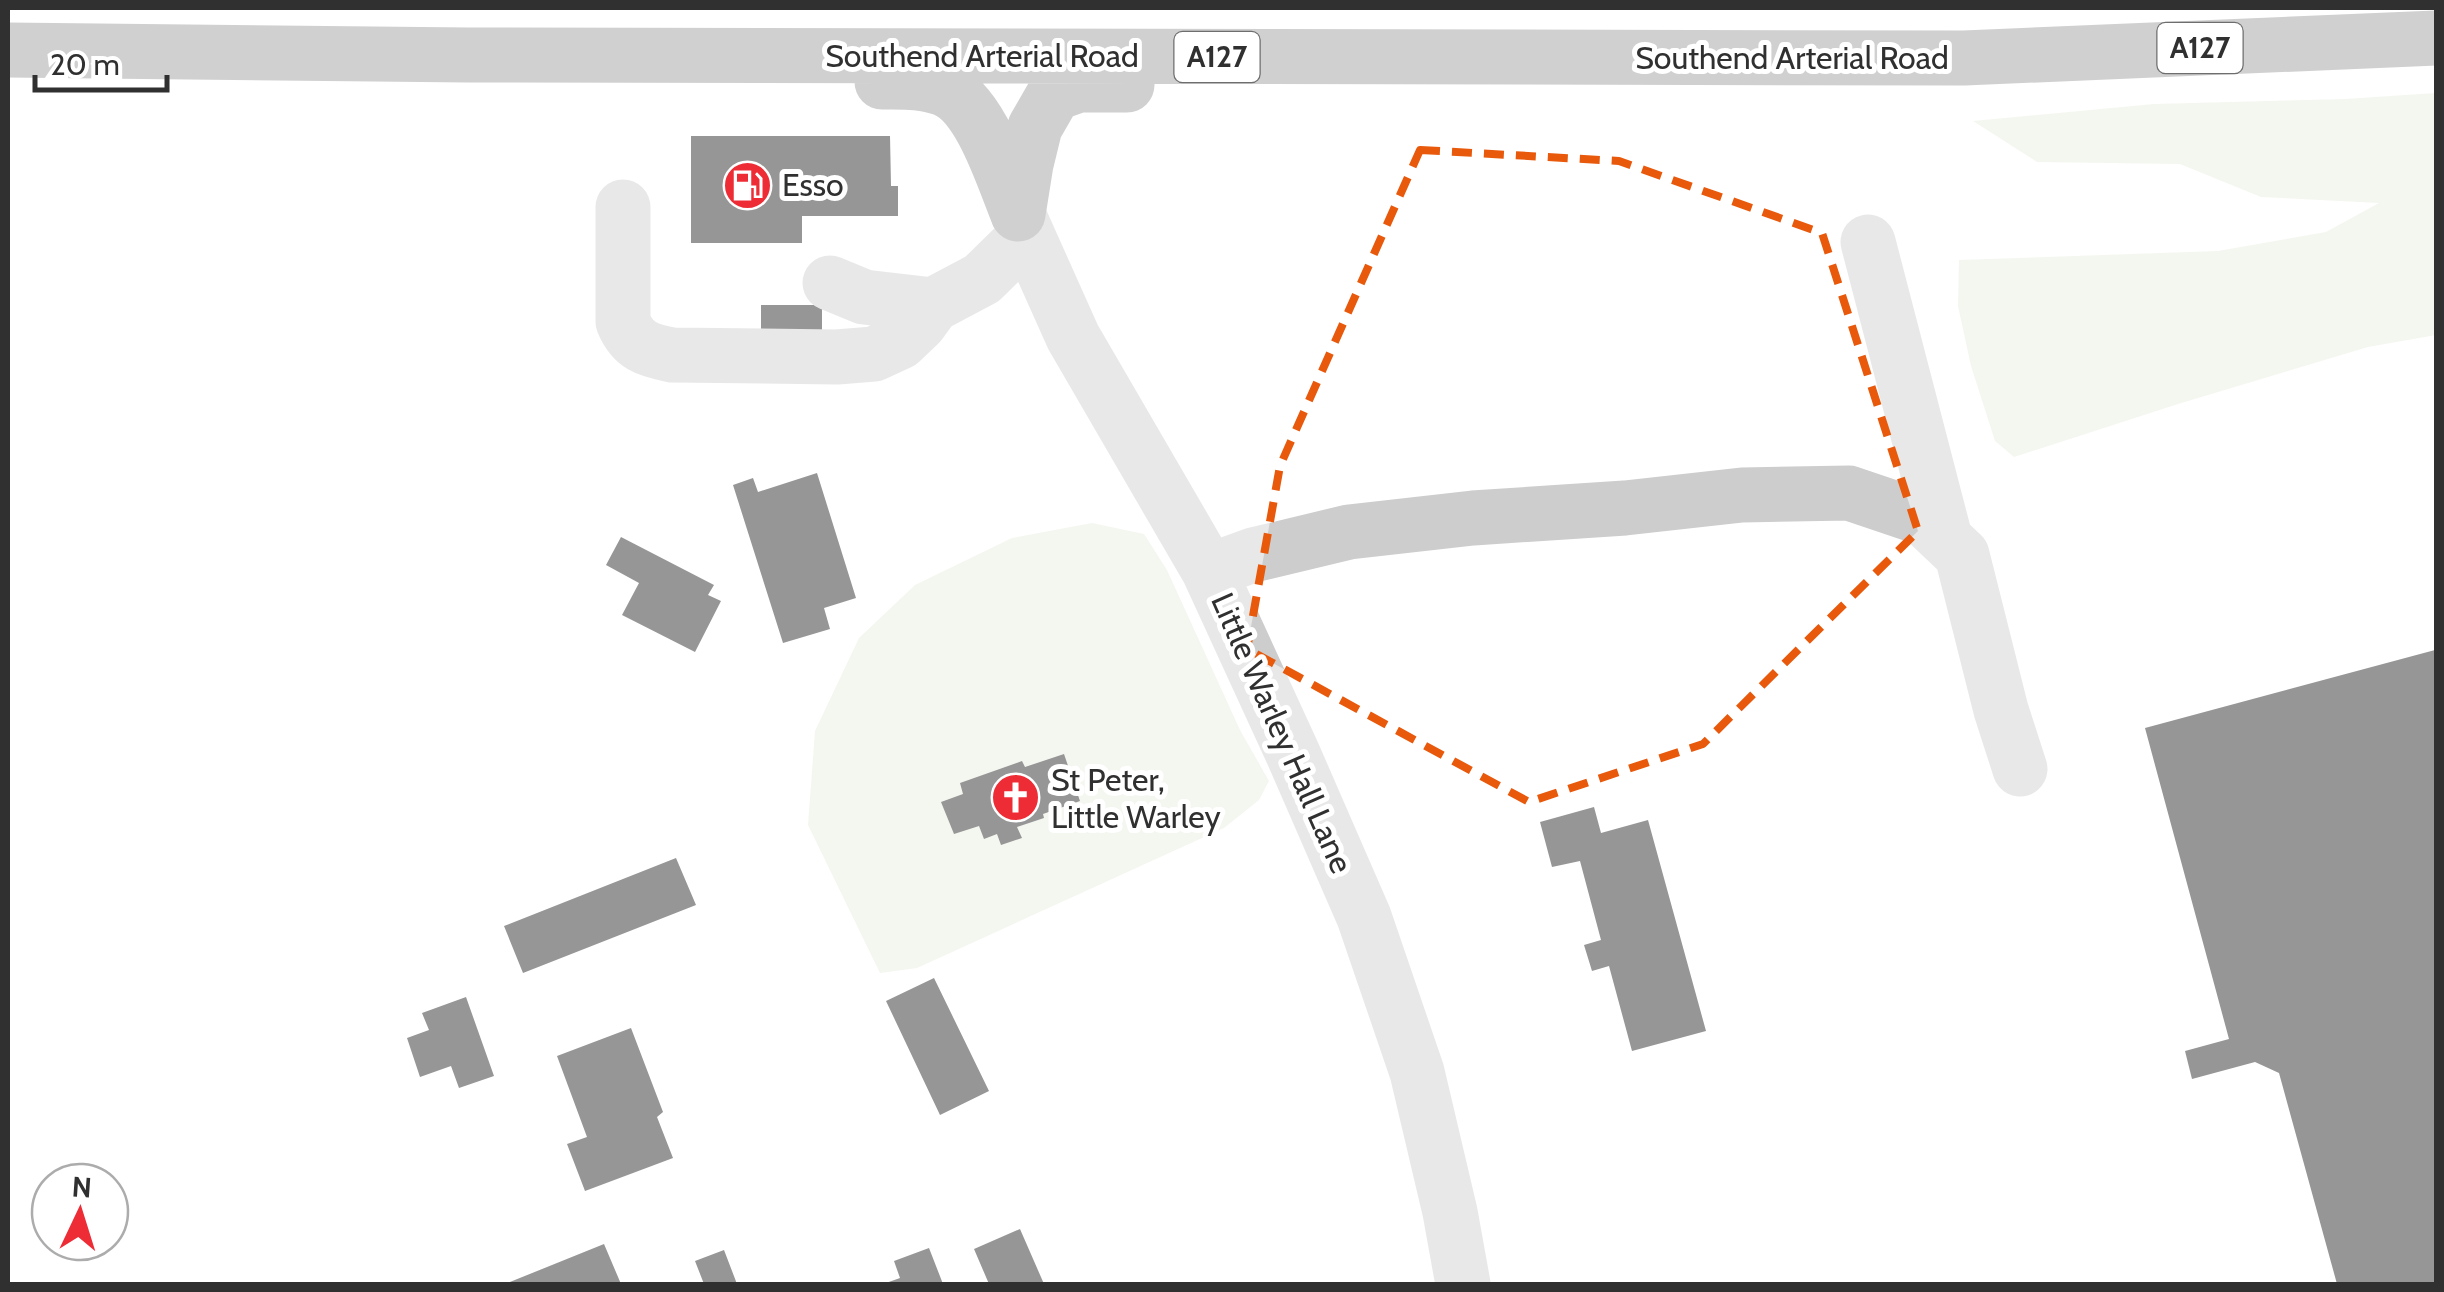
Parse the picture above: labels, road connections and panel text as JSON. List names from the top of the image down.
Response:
{
  "streets": {
    "highway": ["A127", "Southend Arterial Road"],
    "street": ["Little Warley Hall Lane"]
  },
  "places": {
    "fuel station": ["Esso"],
    "church": ["St Peter, Little Warley"]
  },
  "scale_bar": "20 m",
  "north": "top"
}
